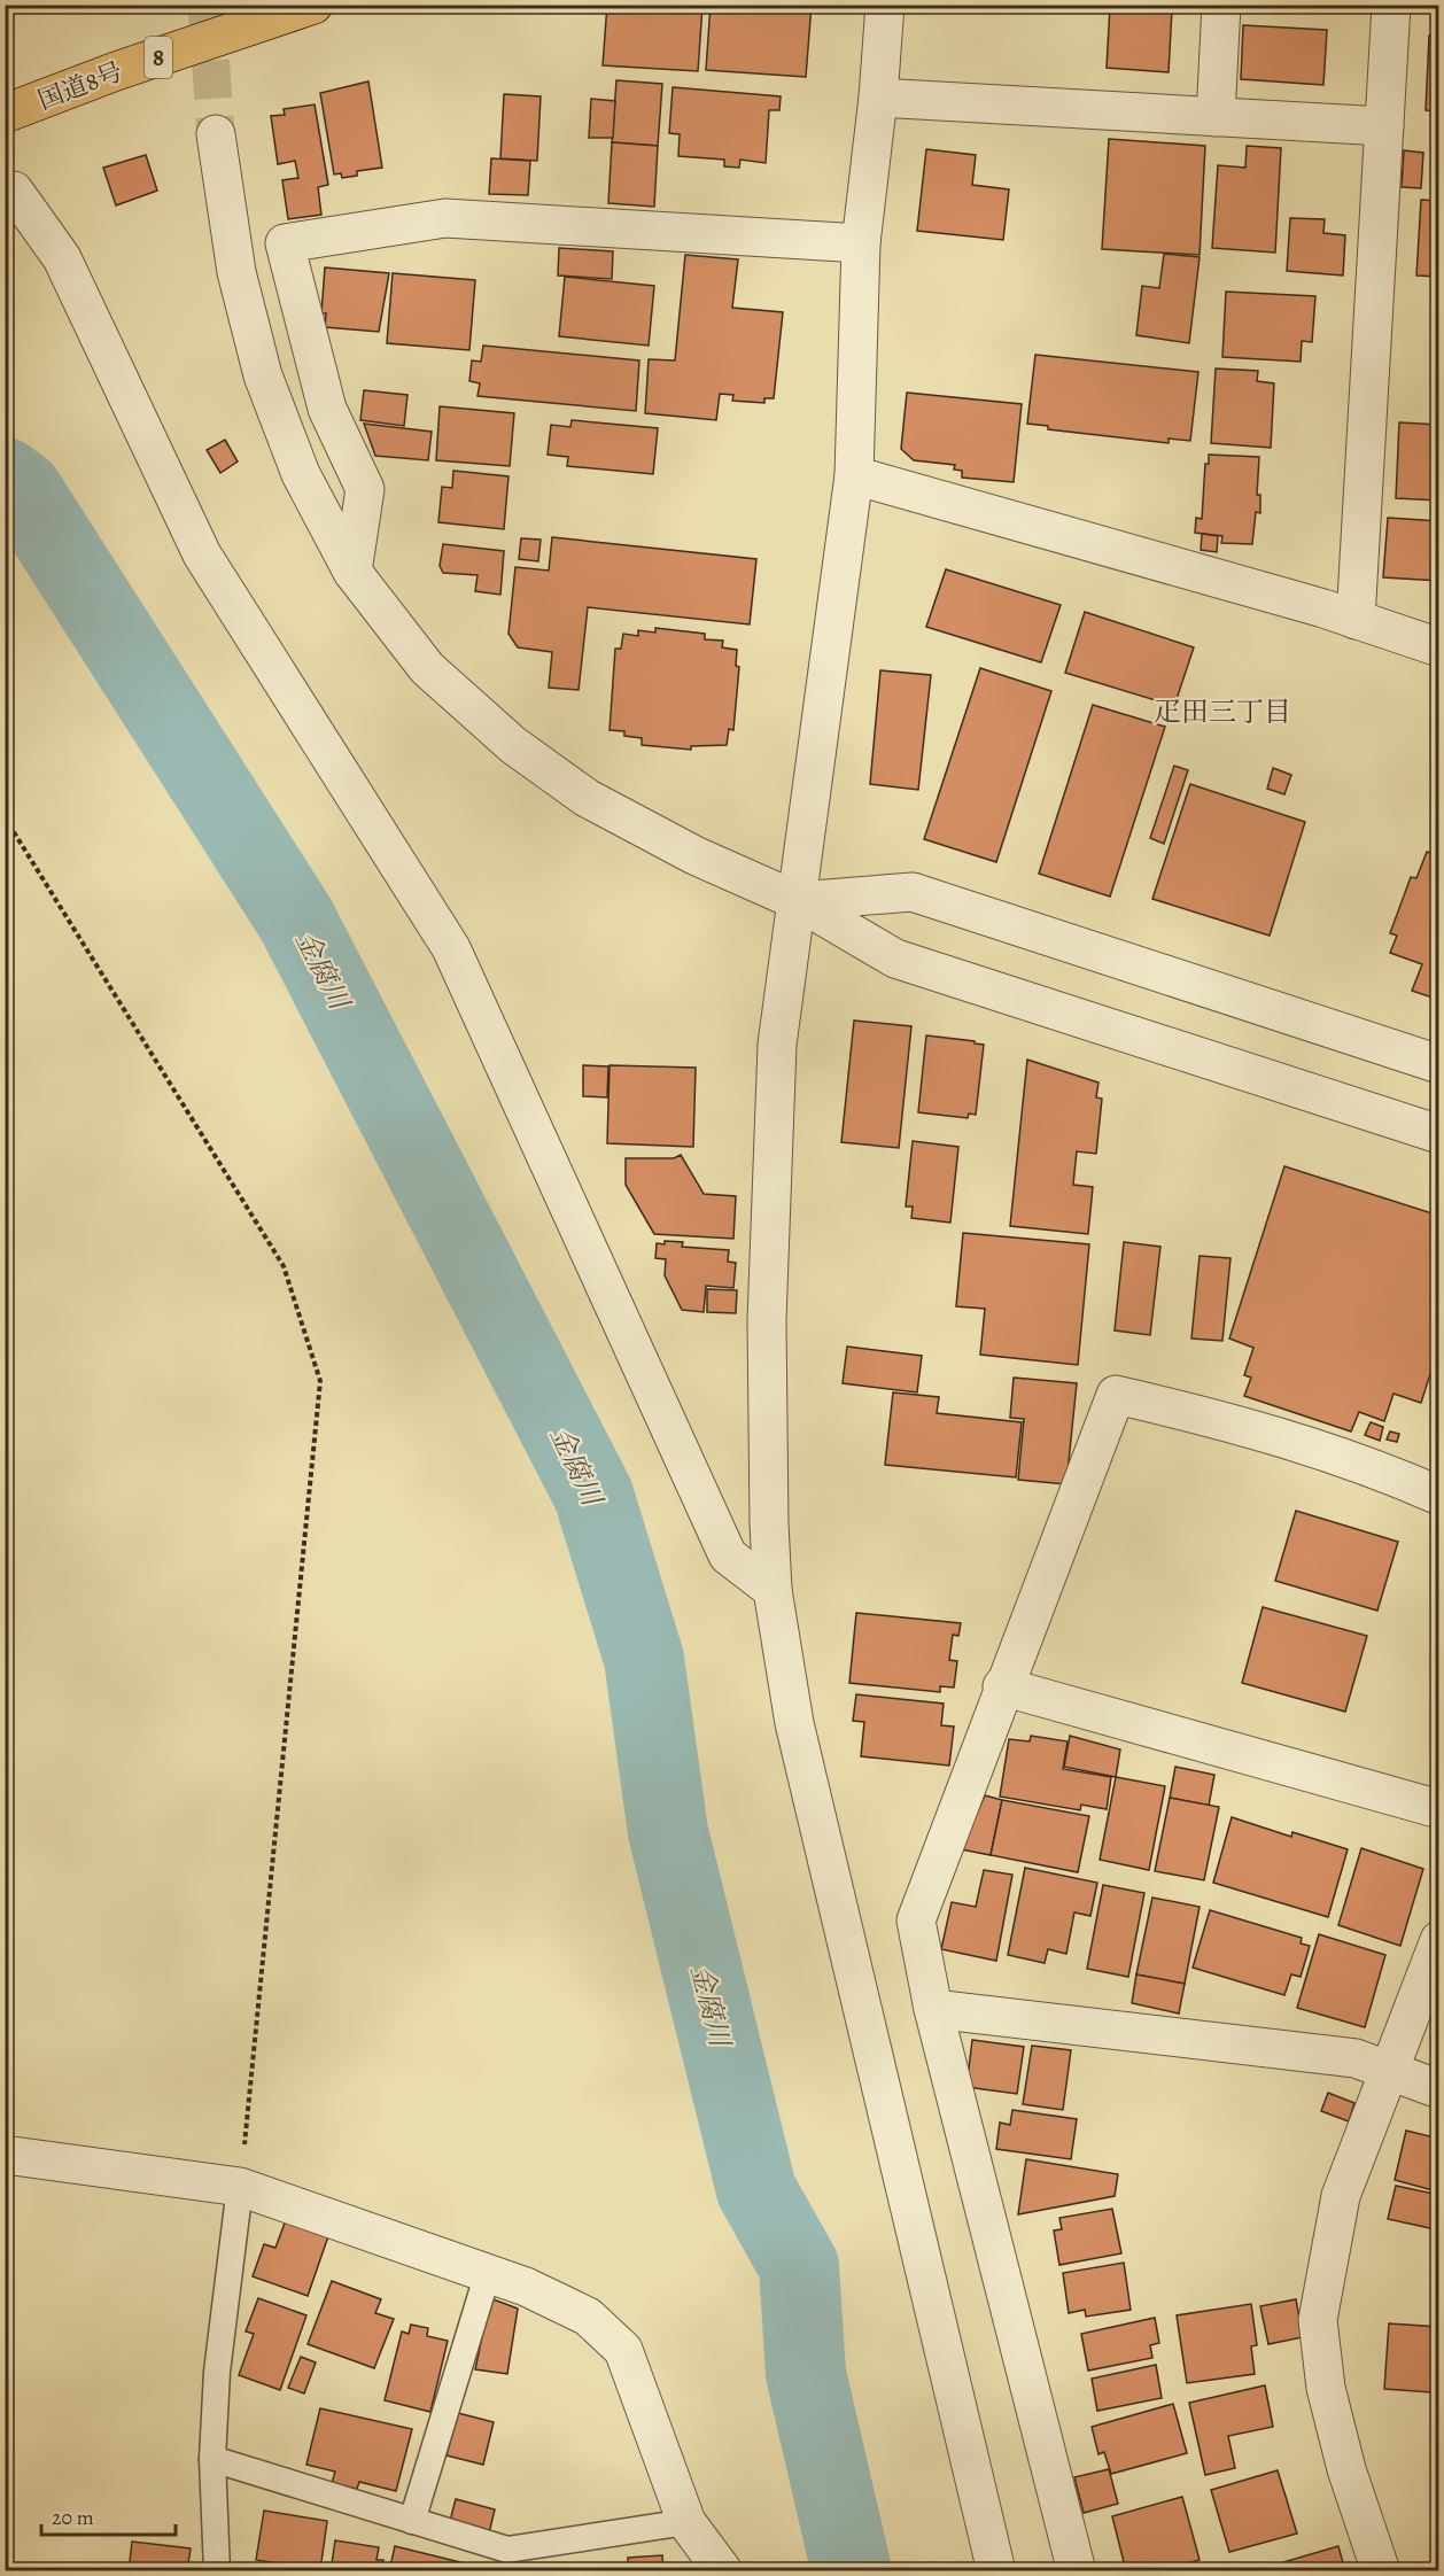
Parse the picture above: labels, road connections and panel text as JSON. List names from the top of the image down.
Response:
{
  "streets": {
    "highway": ["8", "国道8号"]
  },
  "districts": ["疋田三丁目"],
  "water": ["金腐川"],
  "scale_bar": "20 m"
}
